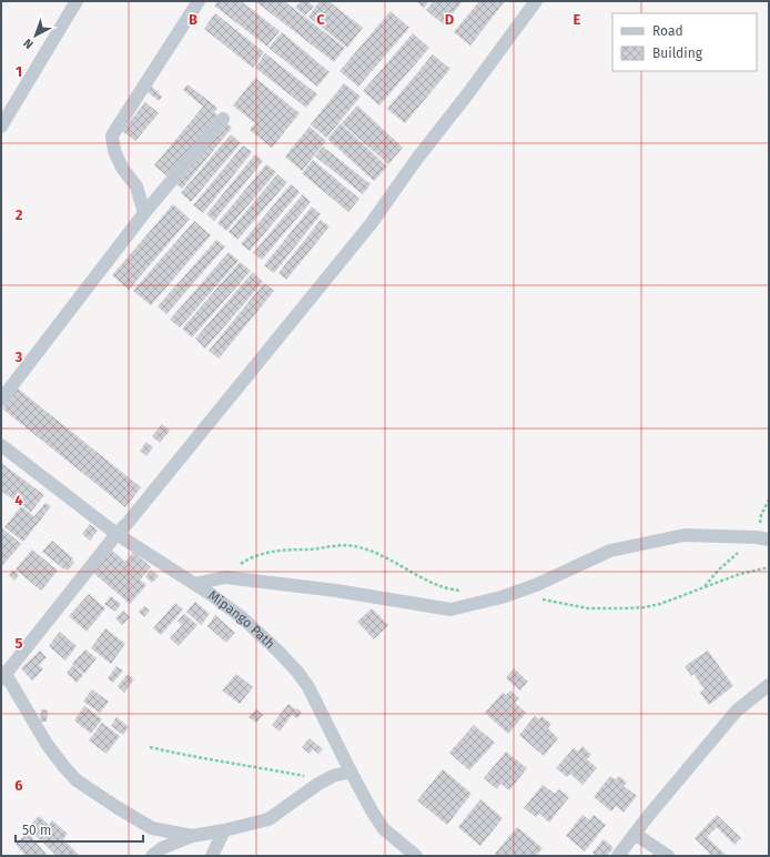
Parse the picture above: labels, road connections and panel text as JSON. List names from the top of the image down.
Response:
{
  "streets": {
    "street": ["Mipango Path"]
  },
  "legend": ["Road", "Building"],
  "scale_bar": "50 m",
  "north": "bottom left",
  "grid": {
    "columns": [
      "B",
      "C",
      "D",
      "E"
    ],
    "rows": [
      "1",
      "2",
      "3",
      "4",
      "5",
      "6"
    ]
  }
}
